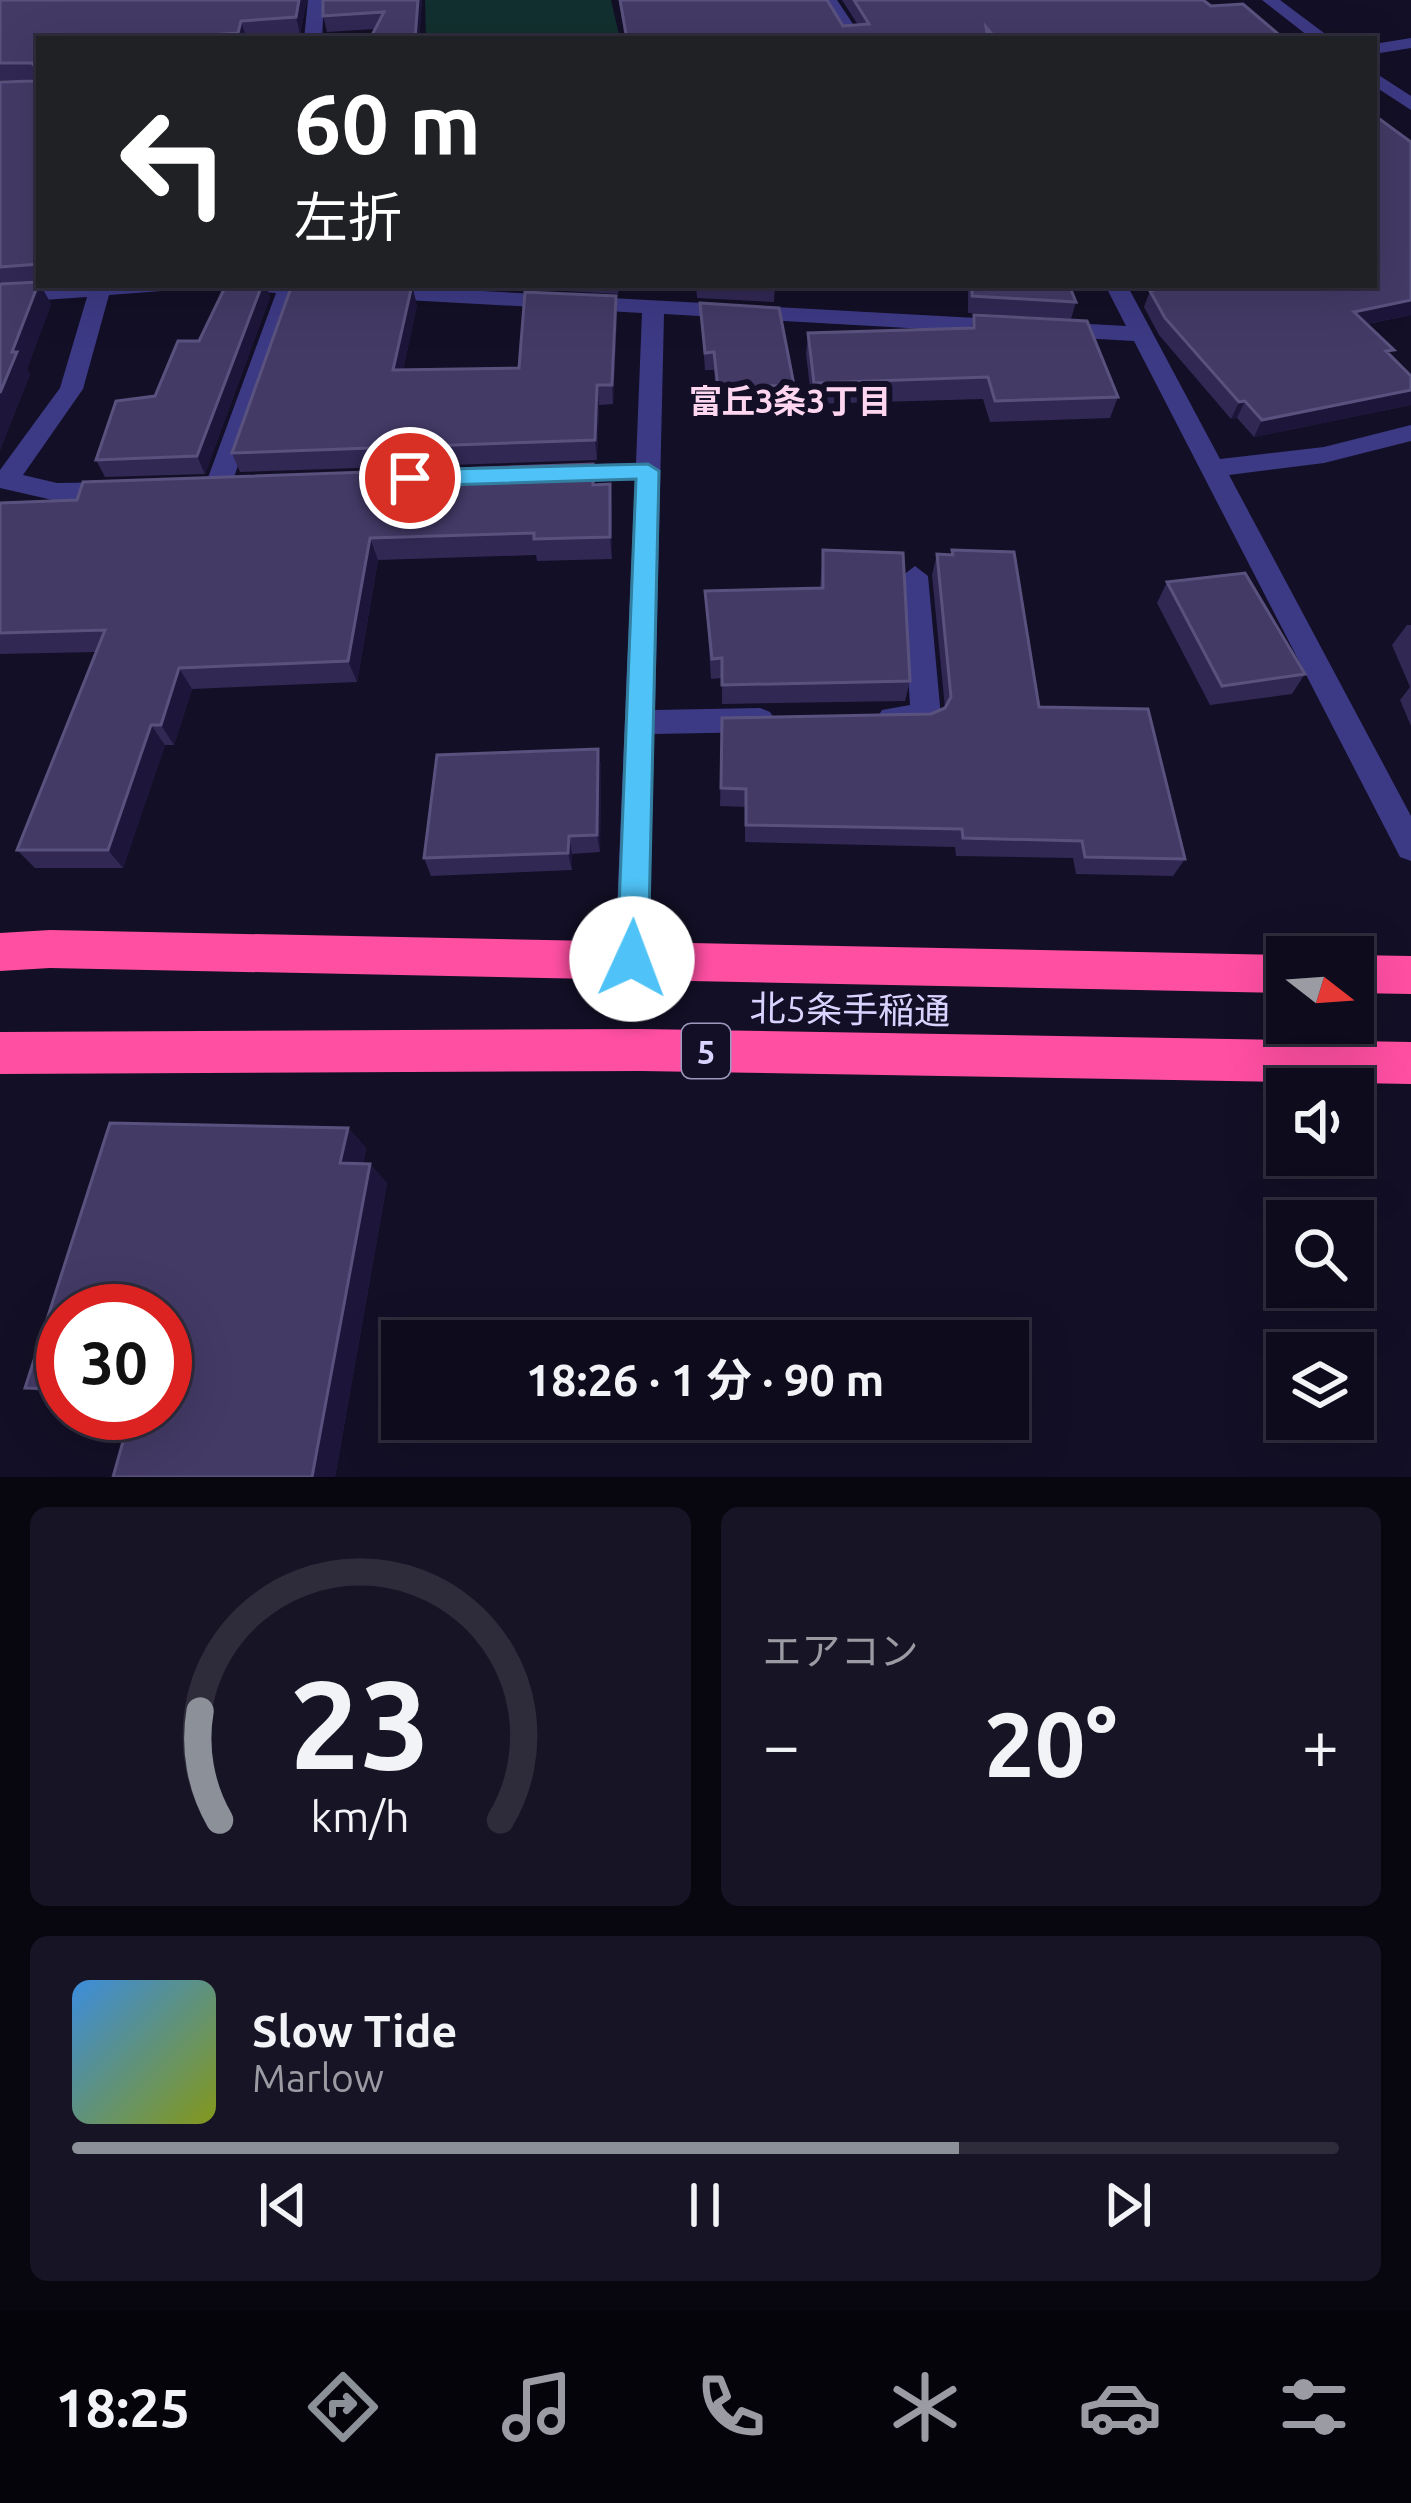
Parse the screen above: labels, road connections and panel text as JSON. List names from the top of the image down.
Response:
{
  "streets": {
    "highway": ["北5条手稲通", "5"]
  },
  "districts": ["富丘3条3丁目"],
  "north": "right",
  "page": {
    "turn": ["60 m", "左折"],
    "limit": "30",
    "trip": "18:26 · 1 分 · 90 m",
    "tile": "エアコン",
    "heat": ["−", "20°", "+"],
    "song": ["Slow Tide", "Marlow"],
    "tabs": "18:25",
    "gauge": ["23", "km/h"]
  }
}
